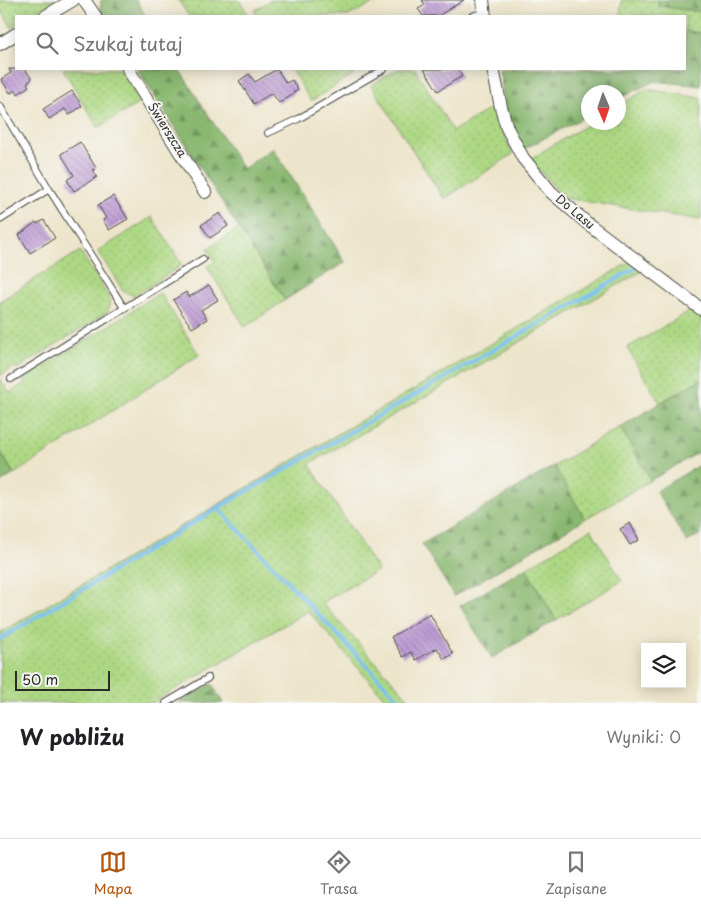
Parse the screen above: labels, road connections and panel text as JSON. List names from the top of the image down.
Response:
{
  "streets": {
    "street": ["Świerszcza", "Do Lasu"]
  },
  "scale_bar": "50 m",
  "north": "bottom",
  "page": {
    "search": "Szukaj tutaj",
    "scale": "50 m",
    "heading": ["W pobliżu", "Wyniki: 0"],
    "nav": ["Mapa", "Trasa", "Zapisane"]
  }
}
